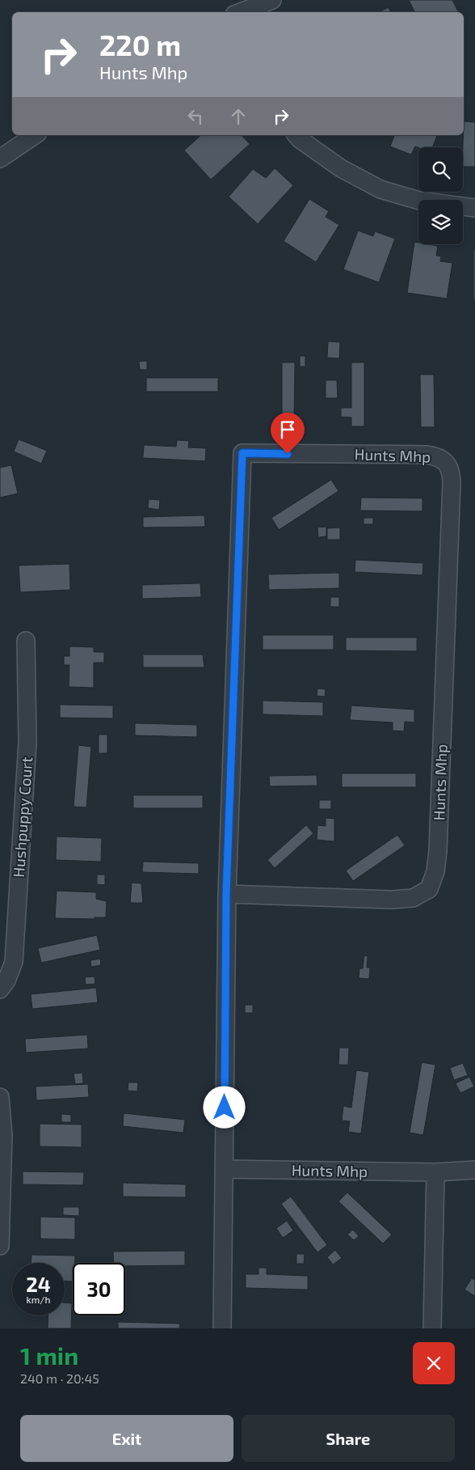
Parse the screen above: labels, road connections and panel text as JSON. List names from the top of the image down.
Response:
{
  "streets": {
    "street": ["Hunts Mhp", "Hushpuppy Court"]
  },
  "page": {
    "turn": ["220 m", "Hunts Mhp"],
    "speed": "24 km/h",
    "limit": "30",
    "heading": ["1 min", "240 m · 20:45"],
    "buttons": ["Exit", "Share"]
  }
}
